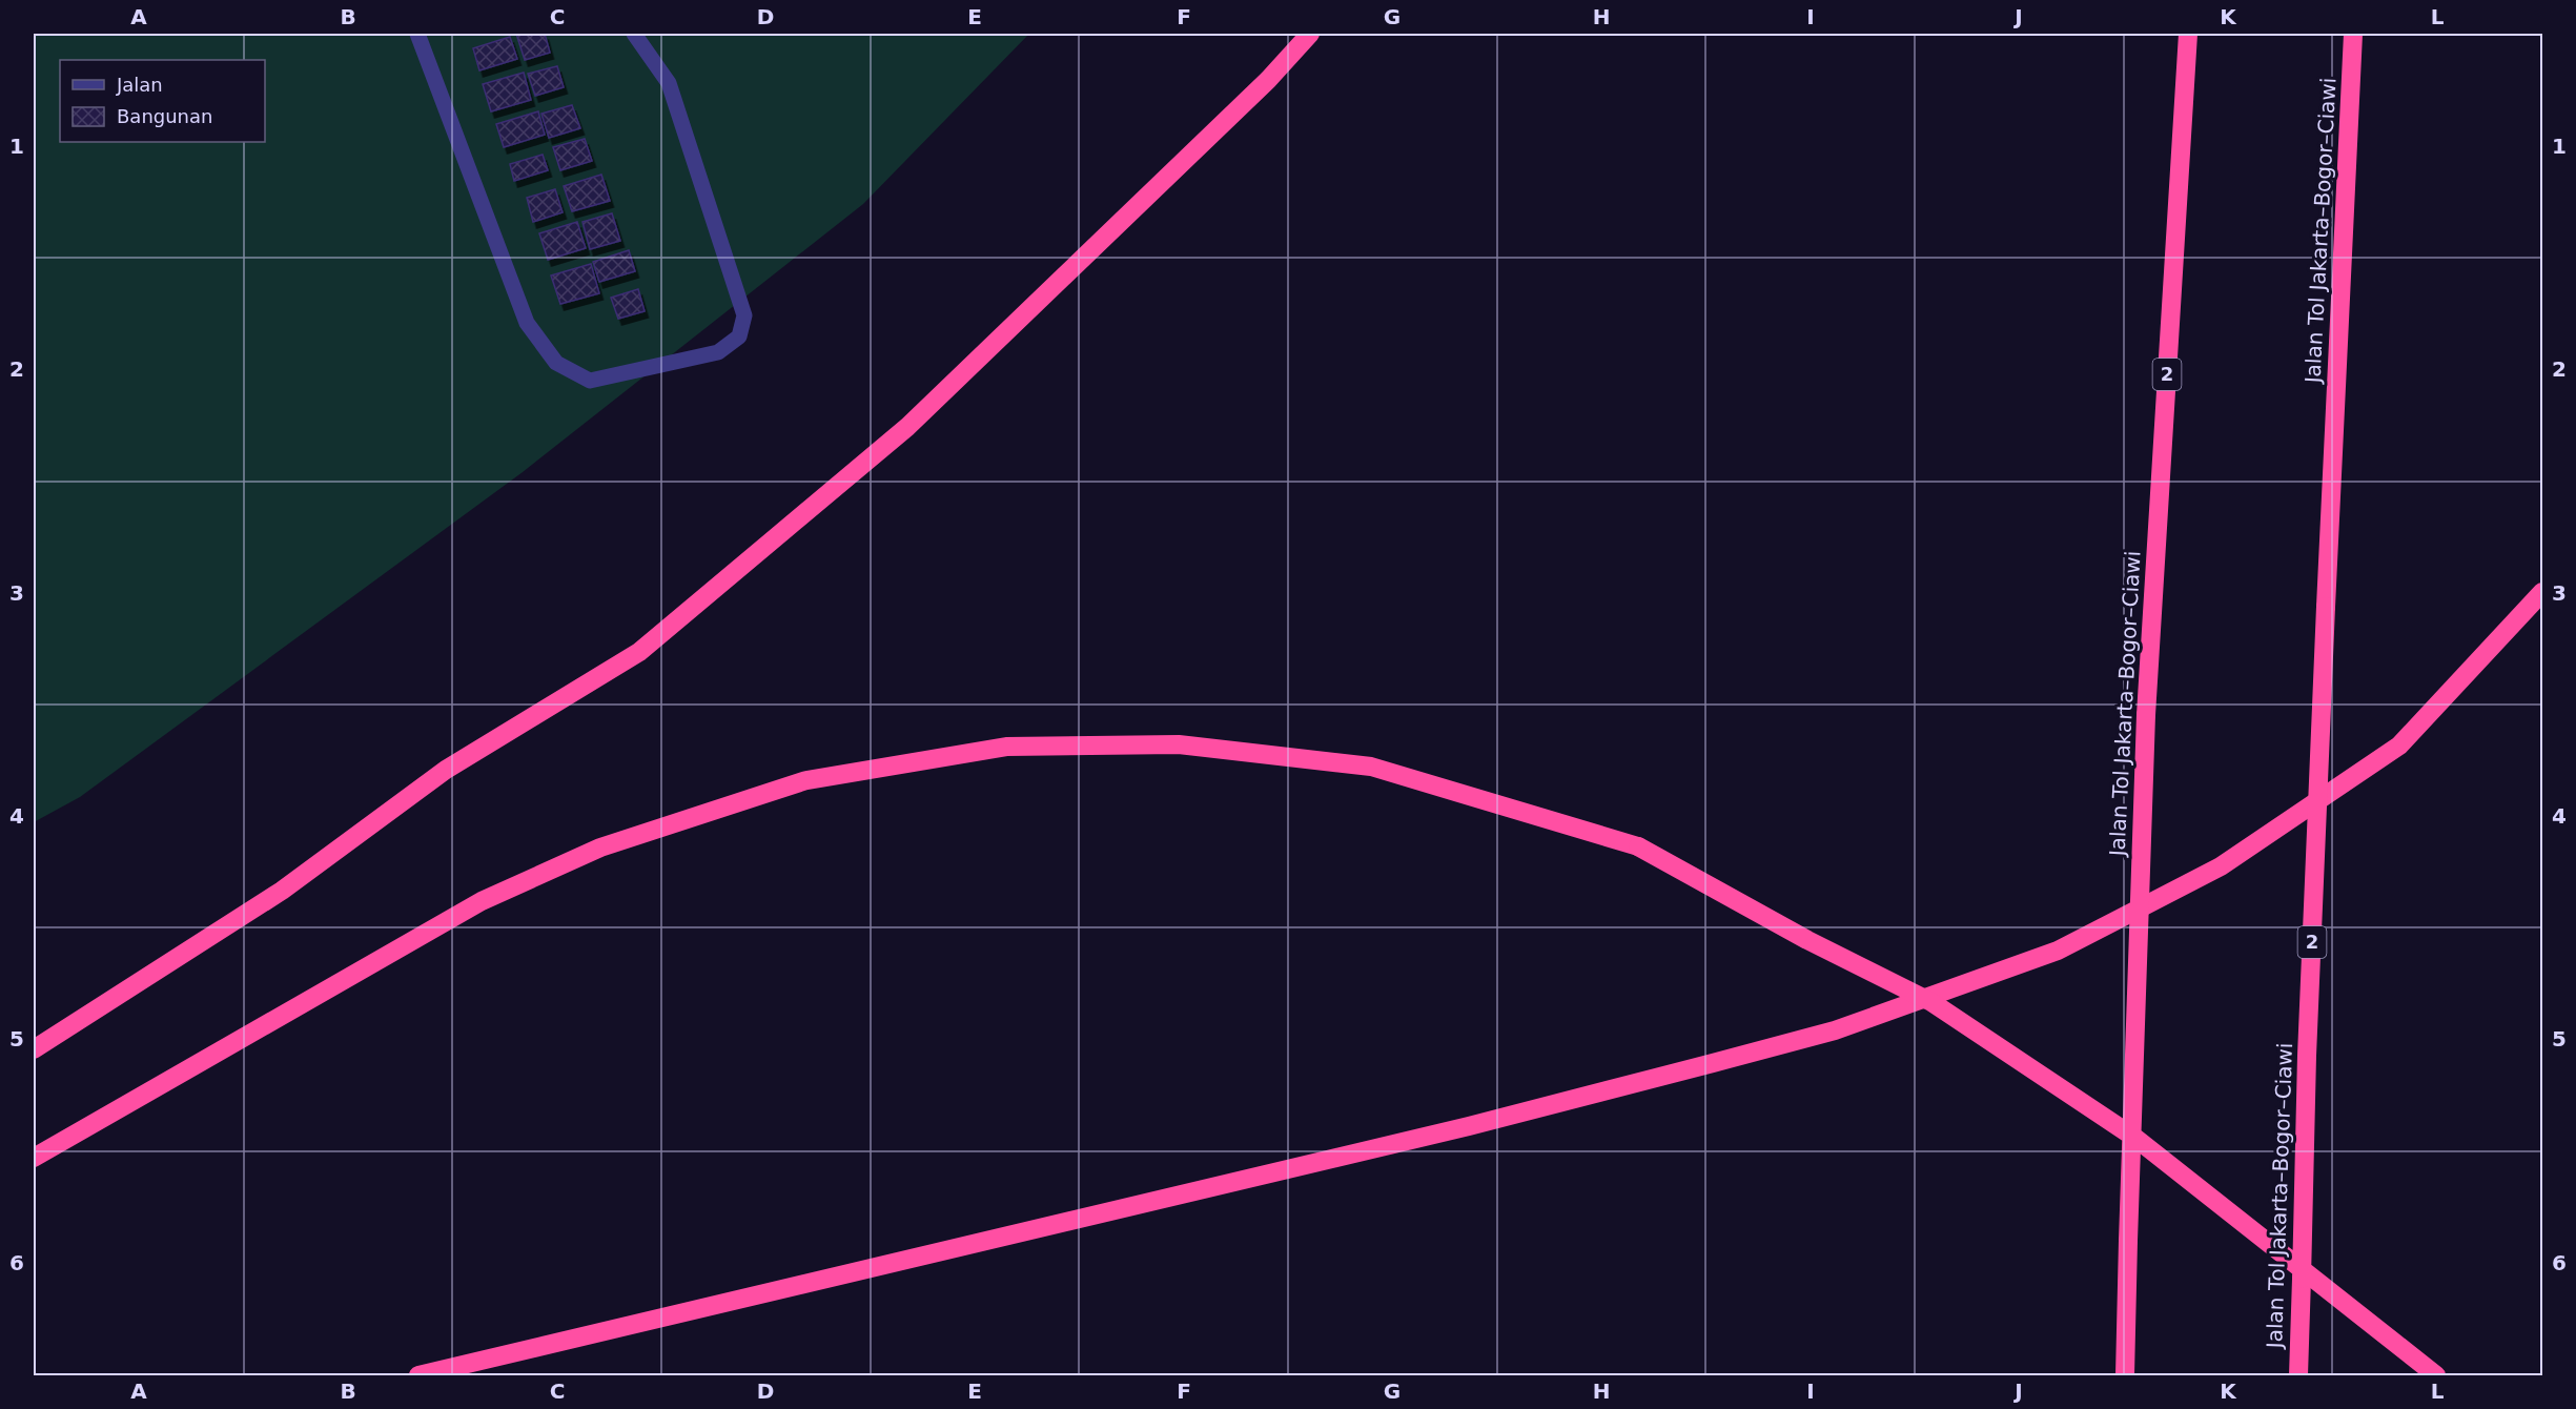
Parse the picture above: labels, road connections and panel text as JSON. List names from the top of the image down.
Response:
{
  "streets": {
    "highway": ["Jalan Tol Jakarta–Bogor–Ciawi", "2"]
  },
  "legend": ["Jalan", "Bangunan"],
  "grid": {
    "columns": [
      "A",
      "B",
      "C",
      "D",
      "E",
      "F",
      "G",
      "H",
      "I",
      "J",
      "K",
      "L"
    ],
    "rows": [
      "1",
      "2",
      "3",
      "4",
      "5",
      "6"
    ]
  }
}
